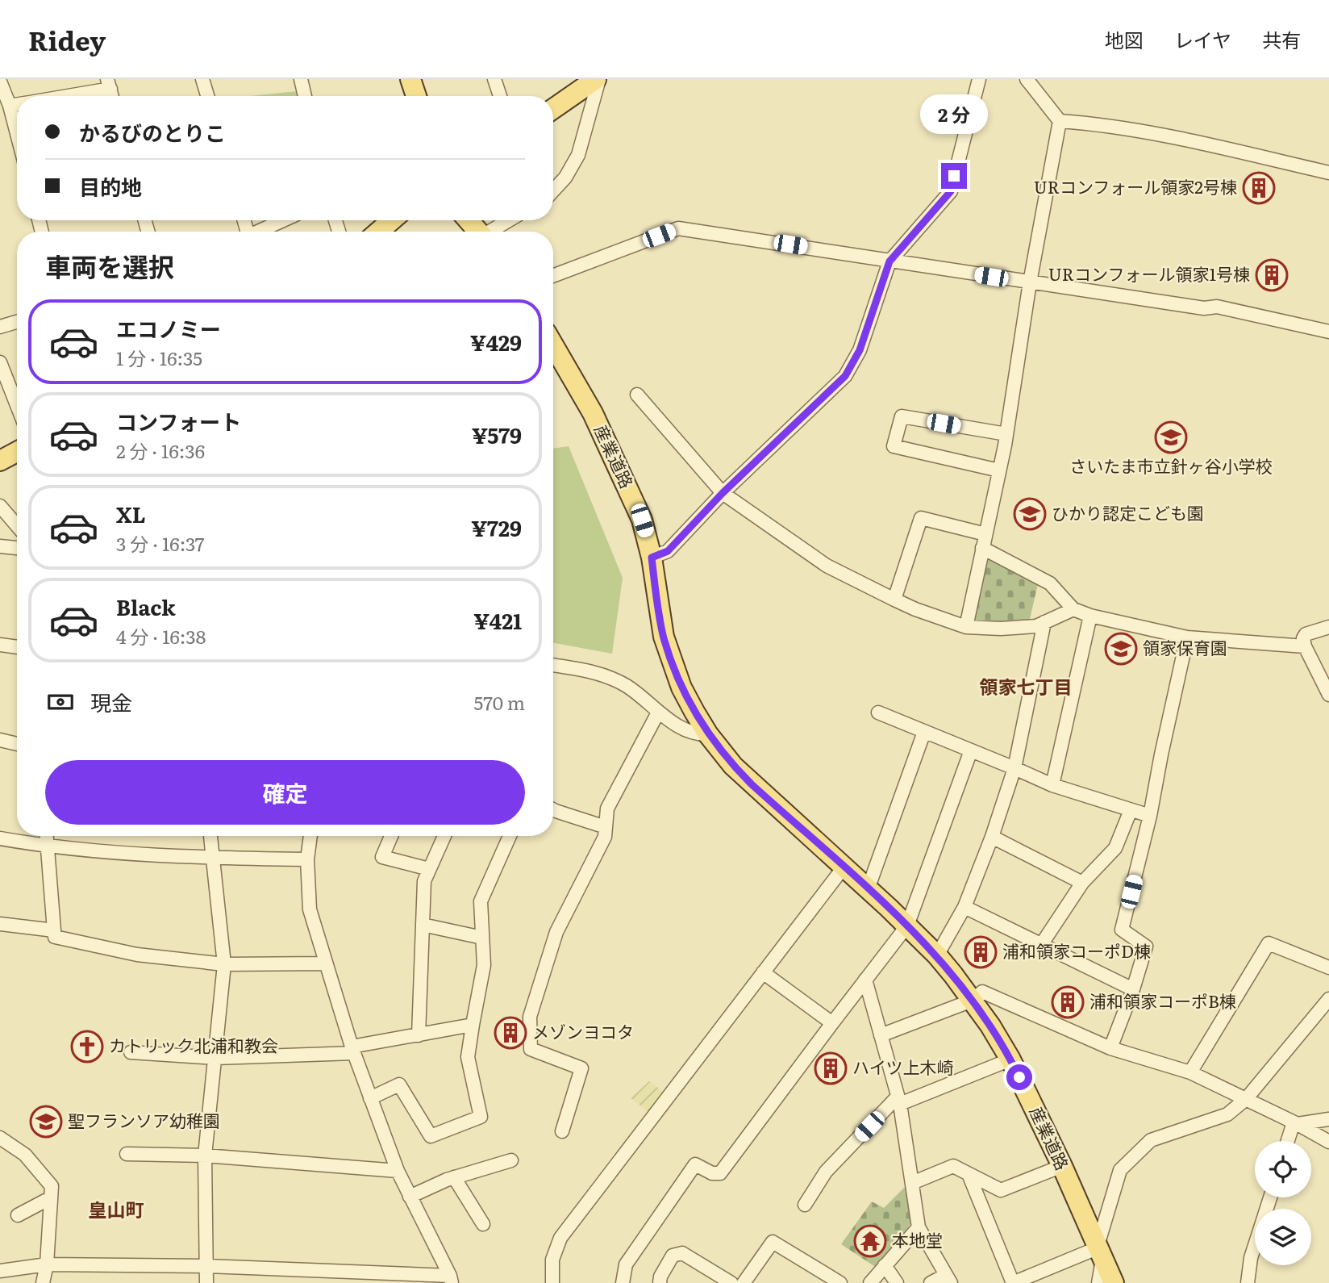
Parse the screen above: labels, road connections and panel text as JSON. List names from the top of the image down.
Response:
{
  "streets": {
    "main road": ["産業道路"]
  },
  "districts": ["領家七丁目", "皇山町"],
  "places": {
    "building": [
      "URコンフォール領家2号棟",
      "URコンフォール領家1号棟",
      "浦和領家コーポD棟",
      "浦和領家コーポB棟",
      "メゾンヨコタ",
      "ハイツ上木崎"
    ],
    "school or university": [
      "さいたま市立針ヶ谷小学校",
      "ひかり認定こども園",
      "領家保育園",
      "聖フランソア幼稚園"
    ],
    "church": ["カトリック北浦和教会"],
    "temple": ["本地堂"]
  },
  "page": {
    "header": "Ridey",
    "nav": ["地図", "レイヤ", "共有"],
    "bubble": "2 分",
    "banner": ["かるびのとりこ", "目的地"],
    "heading": "車両を選択",
    "list": [
      {
        "name": "エコノミー",
        "note": "1 分 · 16:35",
        "value": "¥429"
      },
      {
        "name": "コンフォート",
        "note": "2 分 · 16:36",
        "value": "¥579"
      },
      {
        "name": "XL",
        "note": "3 分 · 16:37",
        "value": "¥729"
      },
      {
        "name": "Black",
        "note": "4 分 · 16:38",
        "value": "¥421"
      }
    ],
    "pay": ["現金", "570 m"],
    "buttons": "確定"
  }
}
